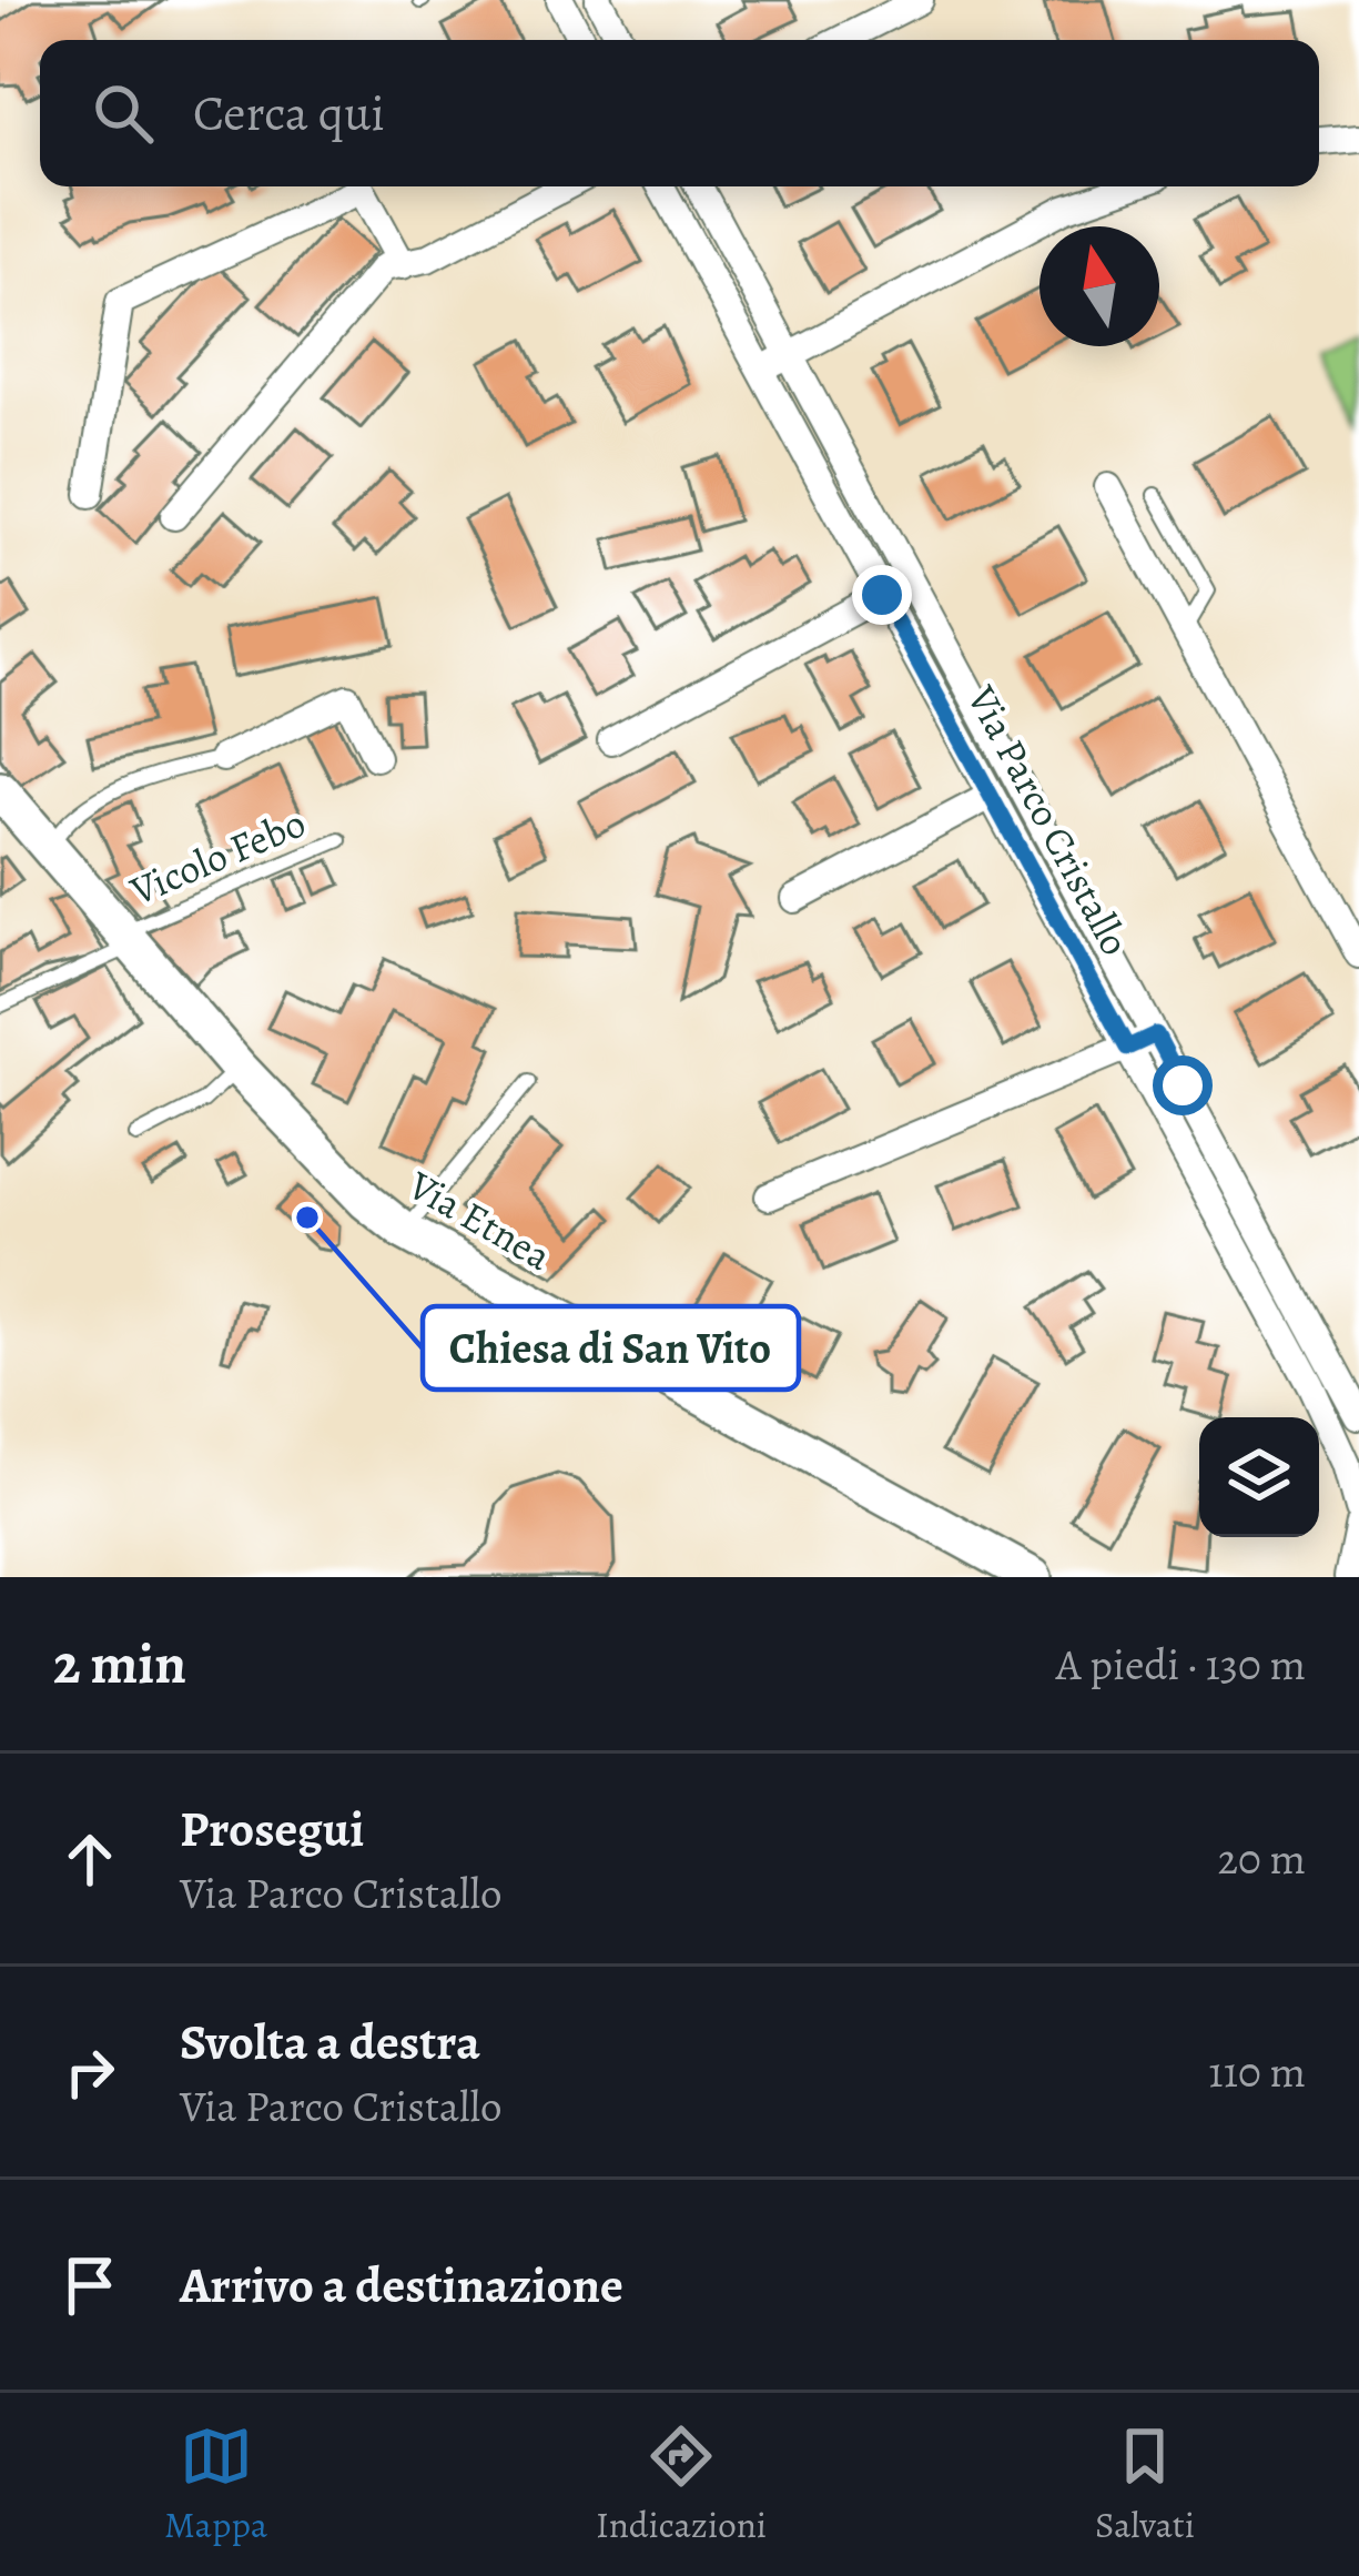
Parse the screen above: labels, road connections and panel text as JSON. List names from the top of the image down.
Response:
{
  "streets": {
    "main road": ["Via Etnea"],
    "street": ["Via Parco Cristallo"],
    "lane": ["Vicolo Febo"]
  },
  "crossings": [
    ["Vicolo Febo", "Via Etnea"]
  ],
  "places": ["Chiesa di San Vito"],
  "north": "top",
  "page": {
    "search": "Cerca qui",
    "heading": ["2 min", "A piedi · 130 m"],
    "list": [
      ["Prosegui", "Via Parco Cristallo", "20 m"],
      ["Svolta a destra", "Via Parco Cristallo", "110 m"],
      "Arrivo a destinazione"
    ],
    "nav": ["Mappa", "Indicazioni", "Salvati"]
  }
}
